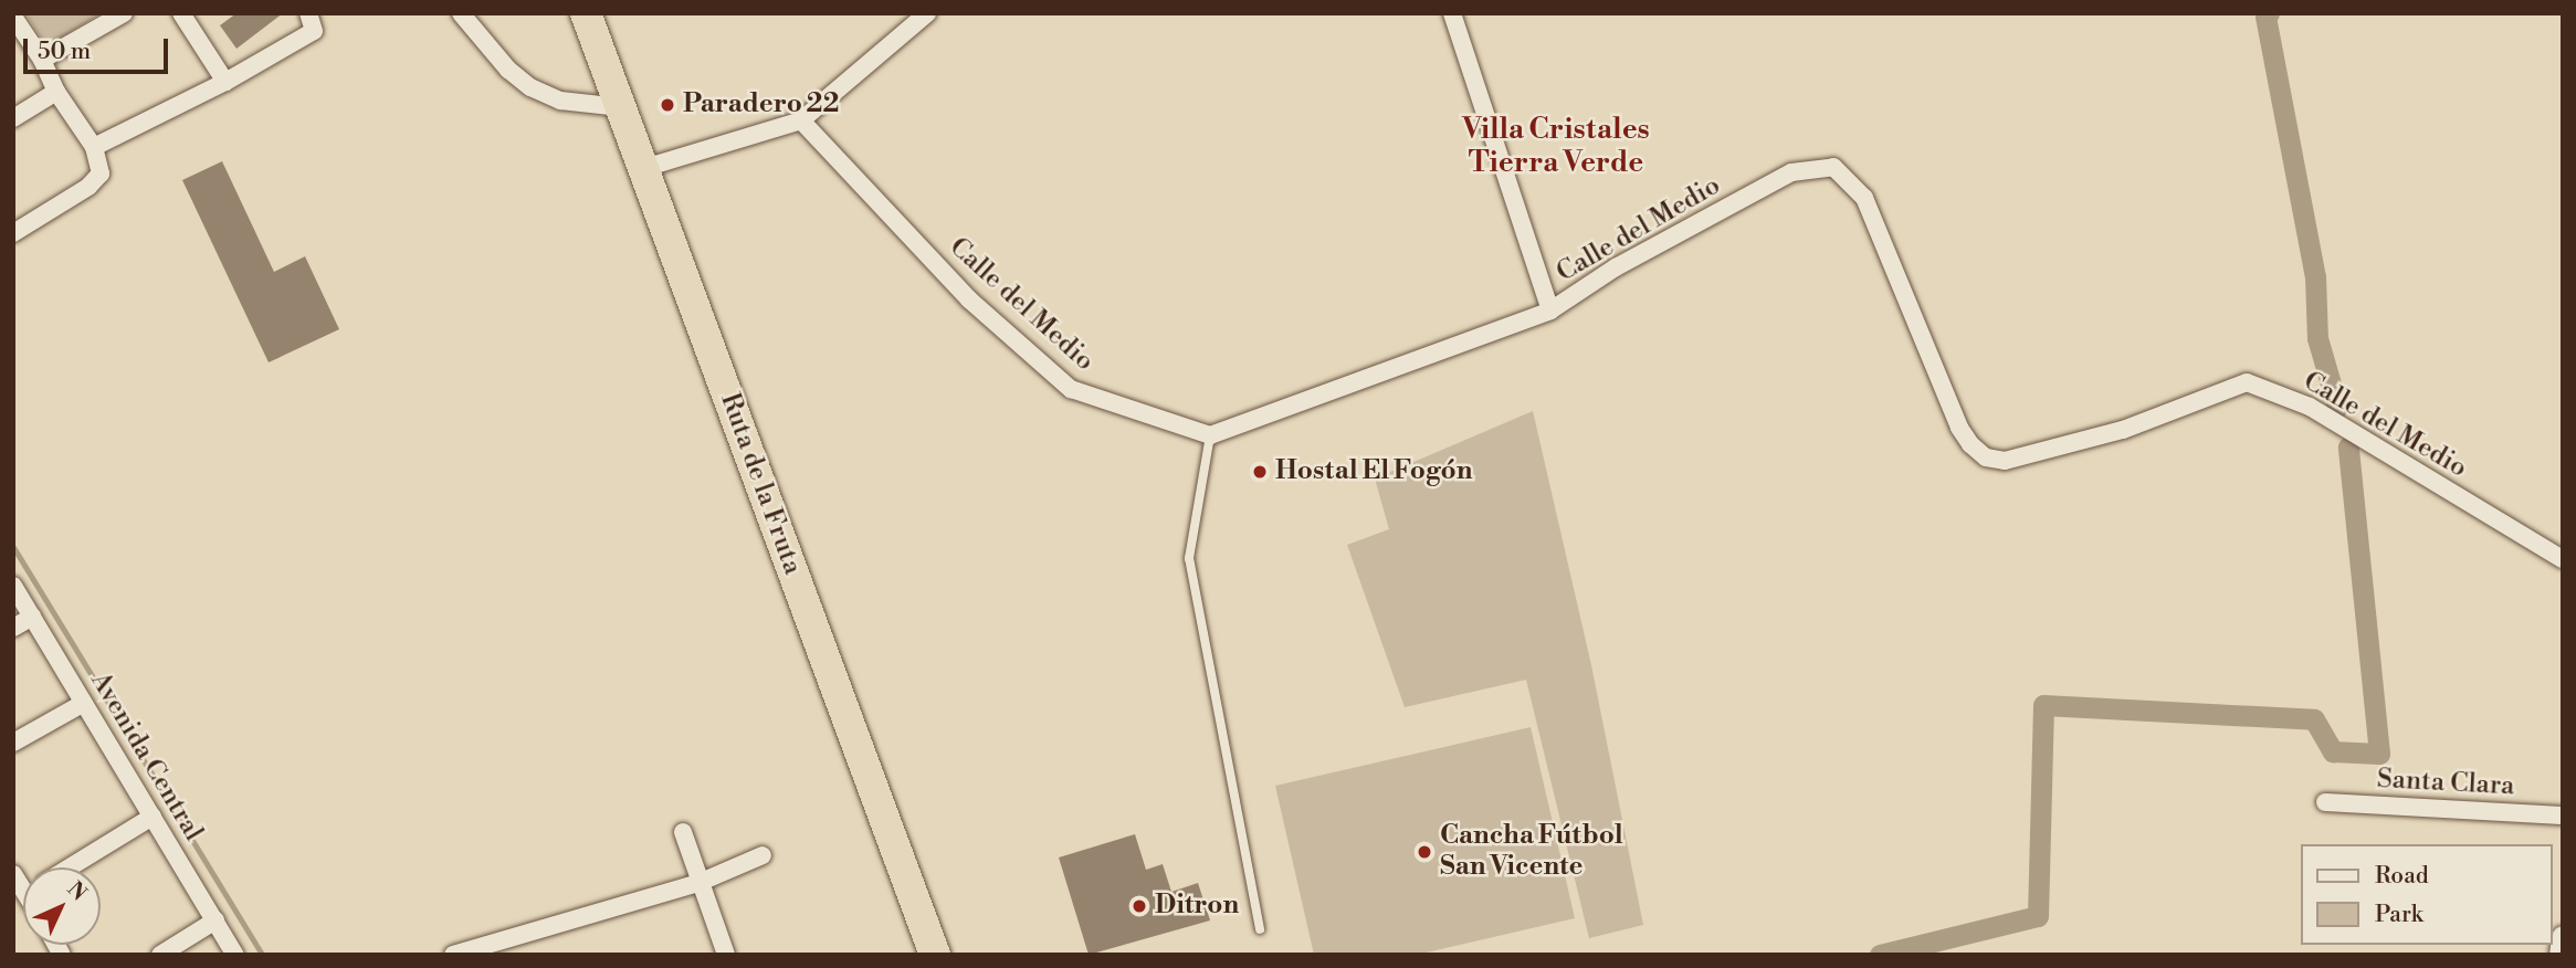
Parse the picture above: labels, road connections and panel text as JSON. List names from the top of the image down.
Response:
{
  "streets": {
    "highway": ["Ruta de la Fruta"],
    "street": ["Calle del Medio", "Avenida Central", "Santa Clara"]
  },
  "districts": ["Villa Cristales Tierra Verde"],
  "places": [
    "Paradero 22",
    "Hostal El Fogón",
    "Cancha Fútbol San Vicente",
    "Ditron"
  ],
  "legend": ["Road", "Park"],
  "scale_bar": "50 m",
  "north": "top right"
}
